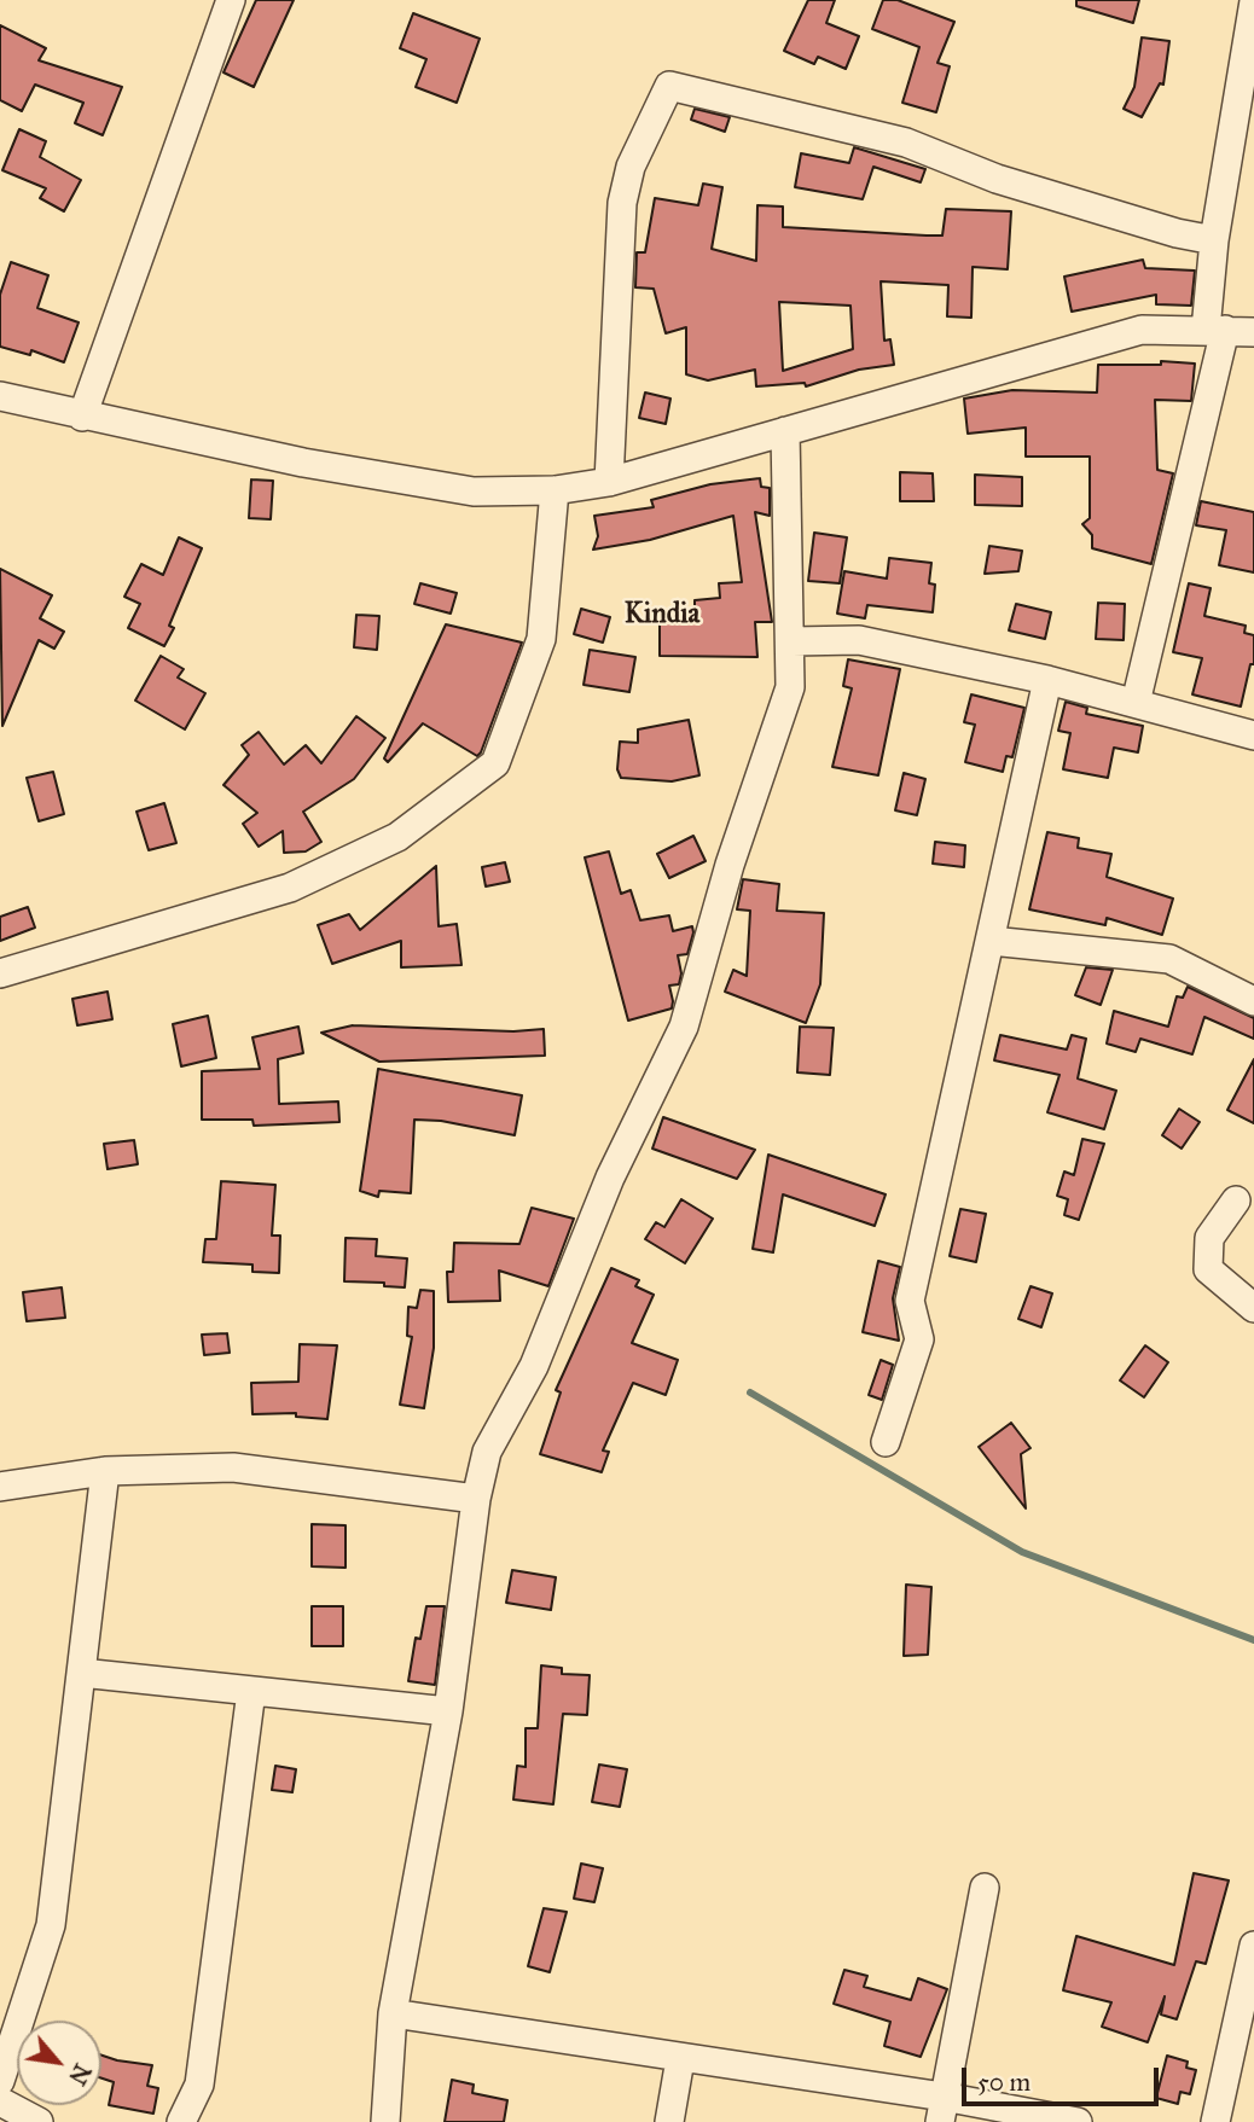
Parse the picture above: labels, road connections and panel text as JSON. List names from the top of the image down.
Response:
{
  "districts": ["Kindia"],
  "scale_bar": "50 m",
  "north": "bottom right"
}
